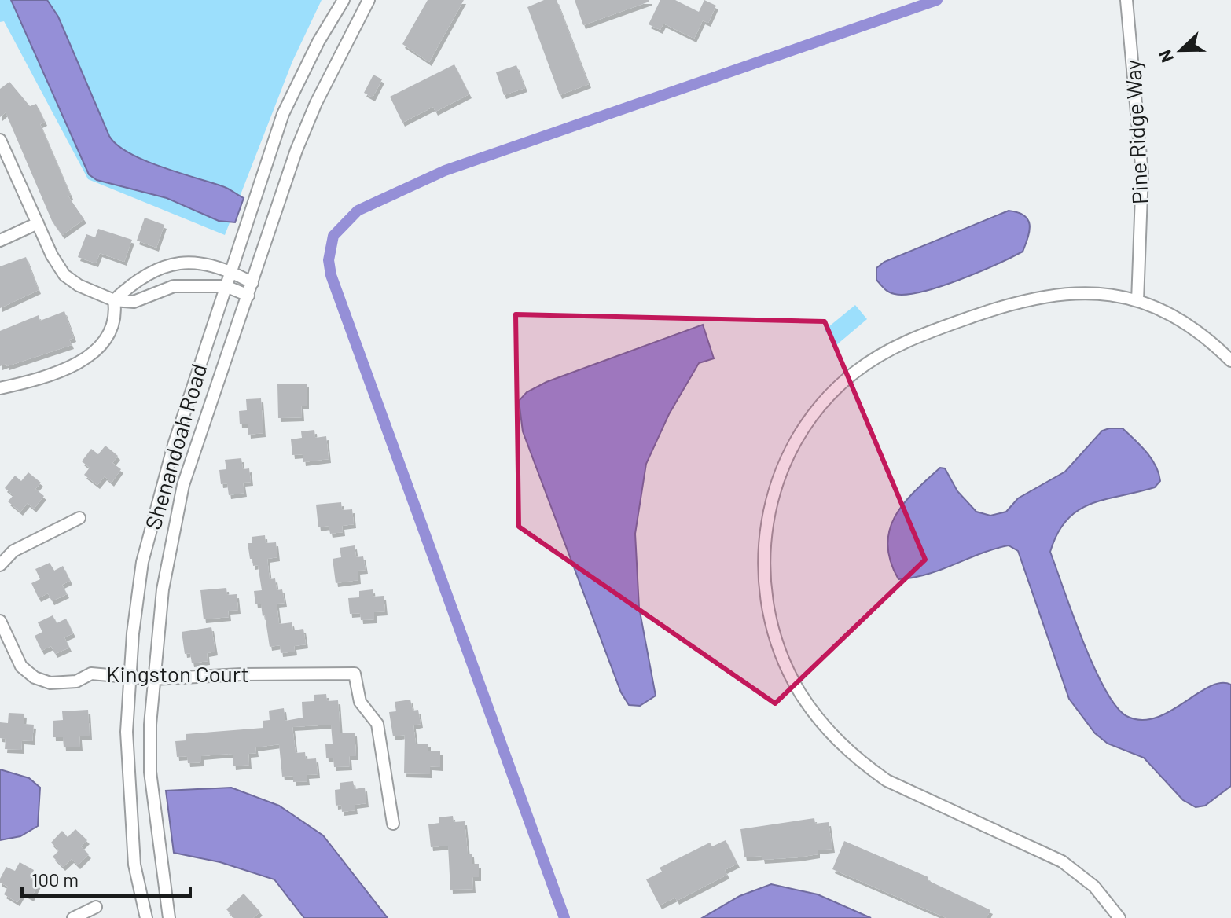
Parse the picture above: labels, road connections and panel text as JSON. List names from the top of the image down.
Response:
{
  "streets": {
    "street": ["Pine Ridge Way", "Shenandoah Road", "Kingston Court"]
  },
  "crossings": [
    ["Shenandoah Road", "Kingston Court"]
  ],
  "scale_bar": "100 m",
  "north": "left"
}
